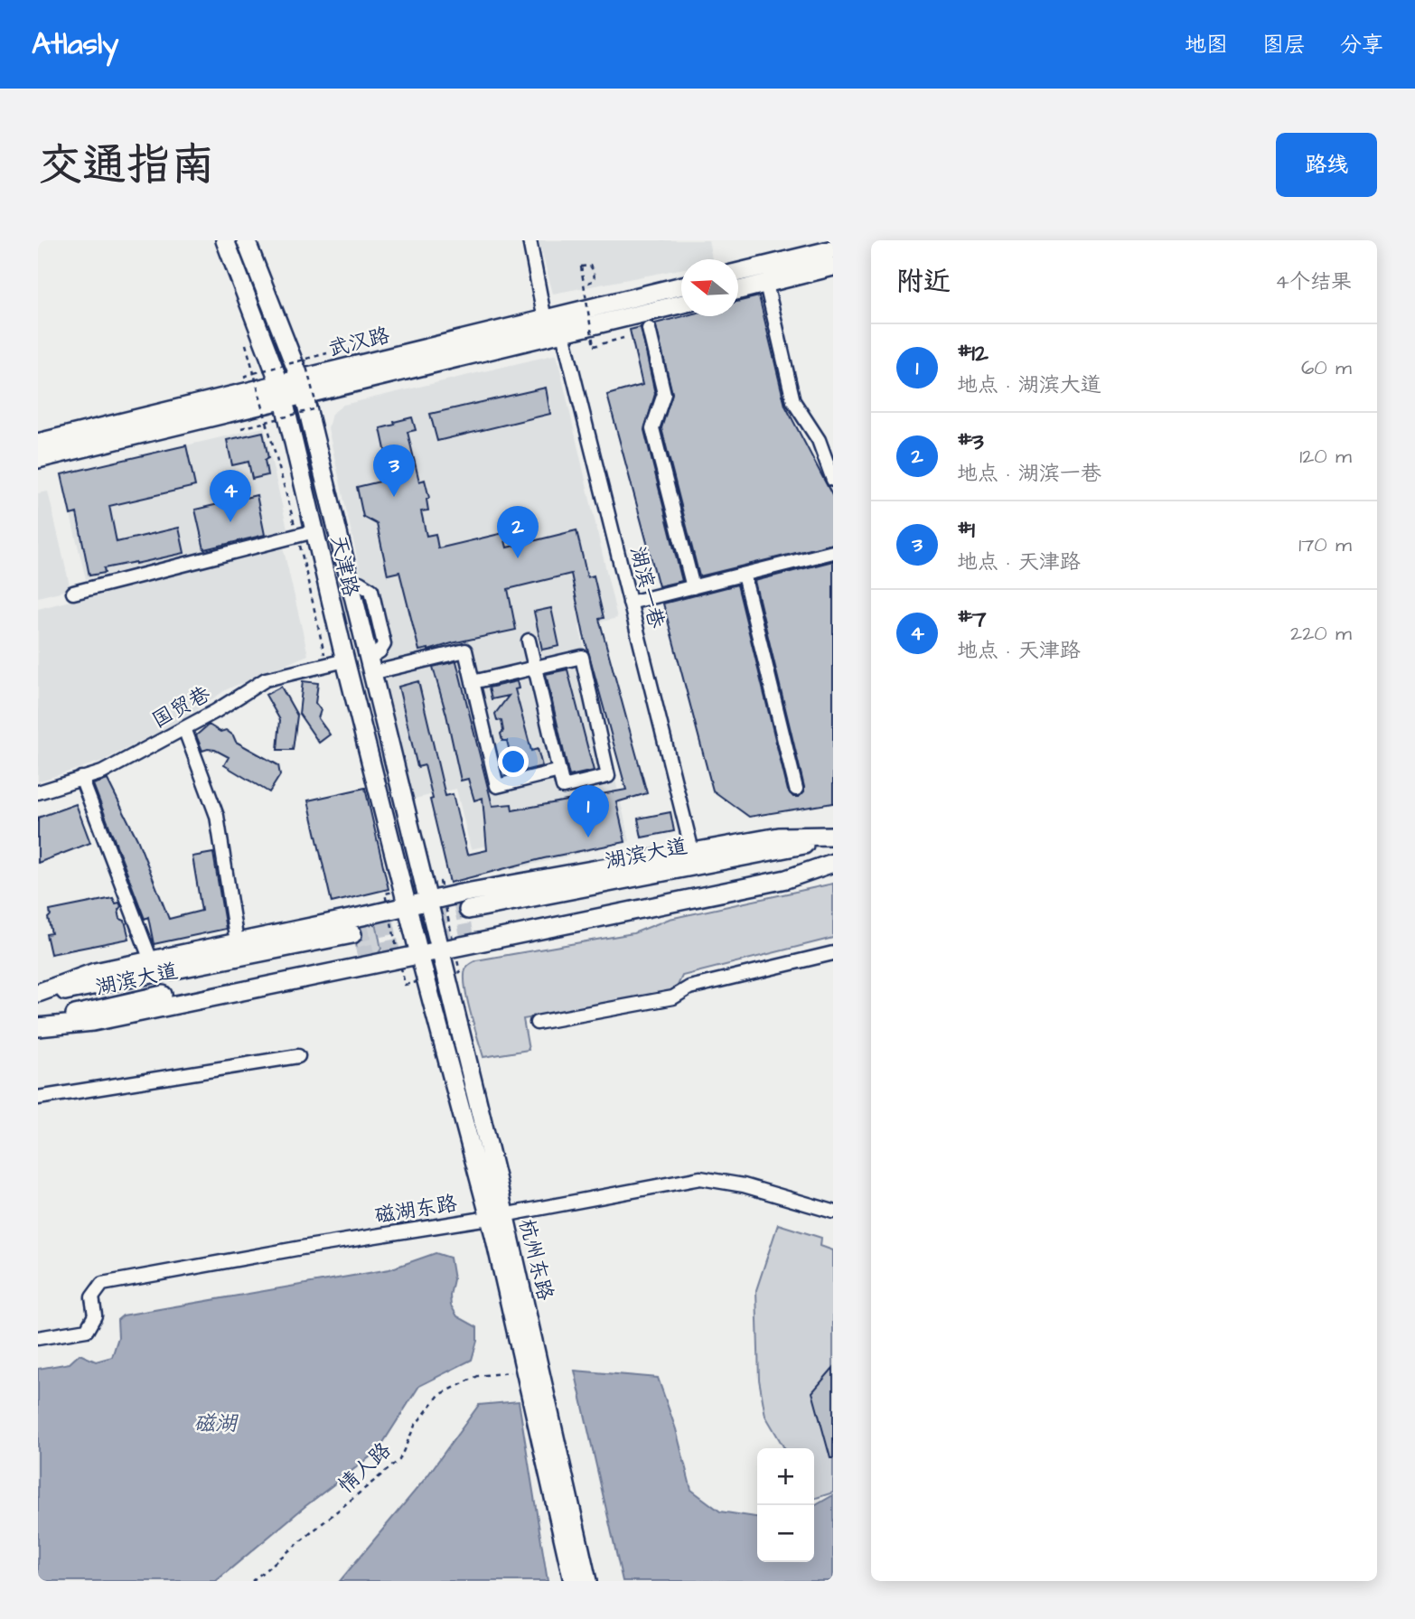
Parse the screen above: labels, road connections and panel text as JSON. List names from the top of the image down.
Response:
{
  "streets": {
    "main road": [
      "武汉路",
      "天津路",
      "湖滨大道",
      "杭州东路"
    ],
    "street": ["湖滨一巷", "国贸巷", "磁湖东路"],
    "path": ["情人路"]
  },
  "crossings": [
    ["武汉路", "天津路"],
    ["武汉路", "湖滨一巷"],
    ["天津路", "国贸巷"],
    ["天津路", "杭州东路"],
    ["磁湖东路", "杭州东路"],
    ["杭州东路", "情人路"]
  ],
  "water": ["磁湖"],
  "north": "left",
  "page": {
    "header": "Atlasly",
    "nav": ["地图", "图层", "分享"],
    "title": "交通指南",
    "buttons": "路线",
    "heading": ["附近", "4个结果"],
    "list": [
      {
        "mark": "1",
        "name": "#12",
        "note": "地点 · 湖滨大道",
        "value": "60 m"
      },
      {
        "mark": "2",
        "name": "#3",
        "note": "地点 · 湖滨一巷",
        "value": "120 m"
      },
      {
        "mark": "3",
        "name": "#1",
        "note": "地点 · 天津路",
        "value": "170 m"
      },
      {
        "mark": "4",
        "name": "#7",
        "note": "地点 · 天津路",
        "value": "220 m"
      }
    ],
    "pins": [
      "3",
      "4",
      "2",
      "1"
    ],
    "map_buttons": ["+", "−"]
  }
}
